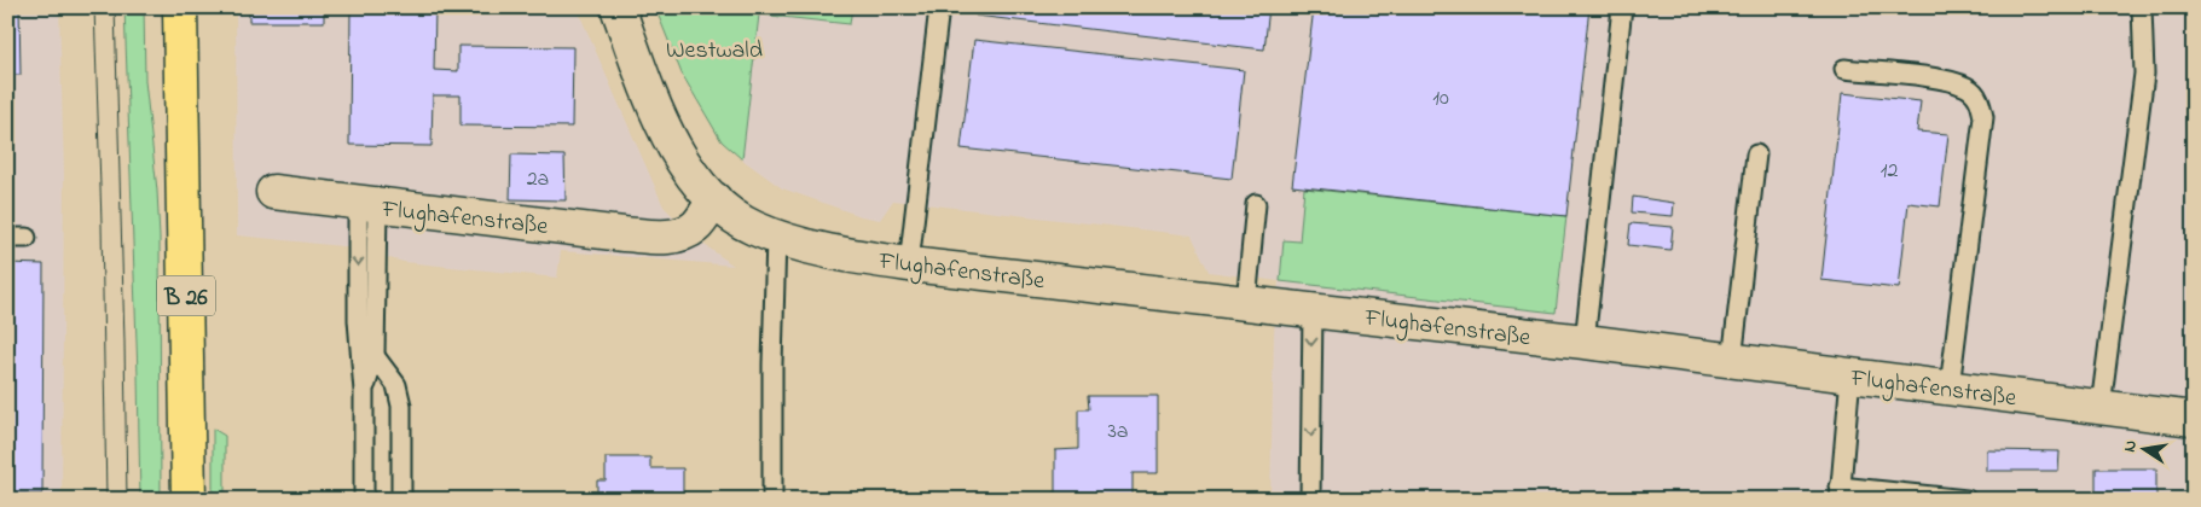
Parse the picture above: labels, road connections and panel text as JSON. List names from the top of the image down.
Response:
{
  "streets": {
    "main road": ["B 26"],
    "street": ["Flughafenstraße"]
  },
  "parks": ["Westwald"],
  "house_numbers": [
    "10",
    "12",
    "2a",
    "3a"
  ],
  "north": "left"
}
